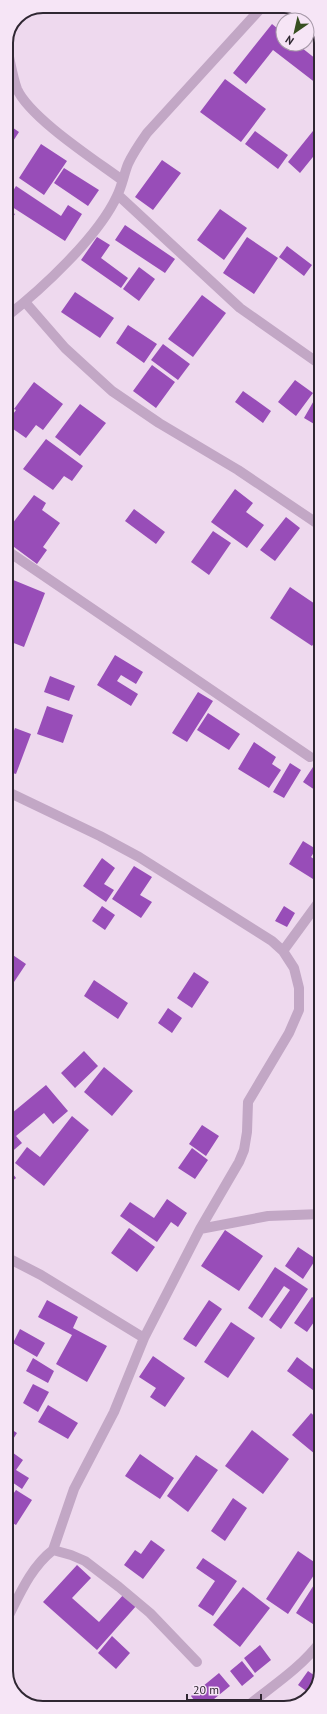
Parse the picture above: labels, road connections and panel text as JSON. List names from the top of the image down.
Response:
{
  "scale_bar": "20 m",
  "north": "bottom left"
}
